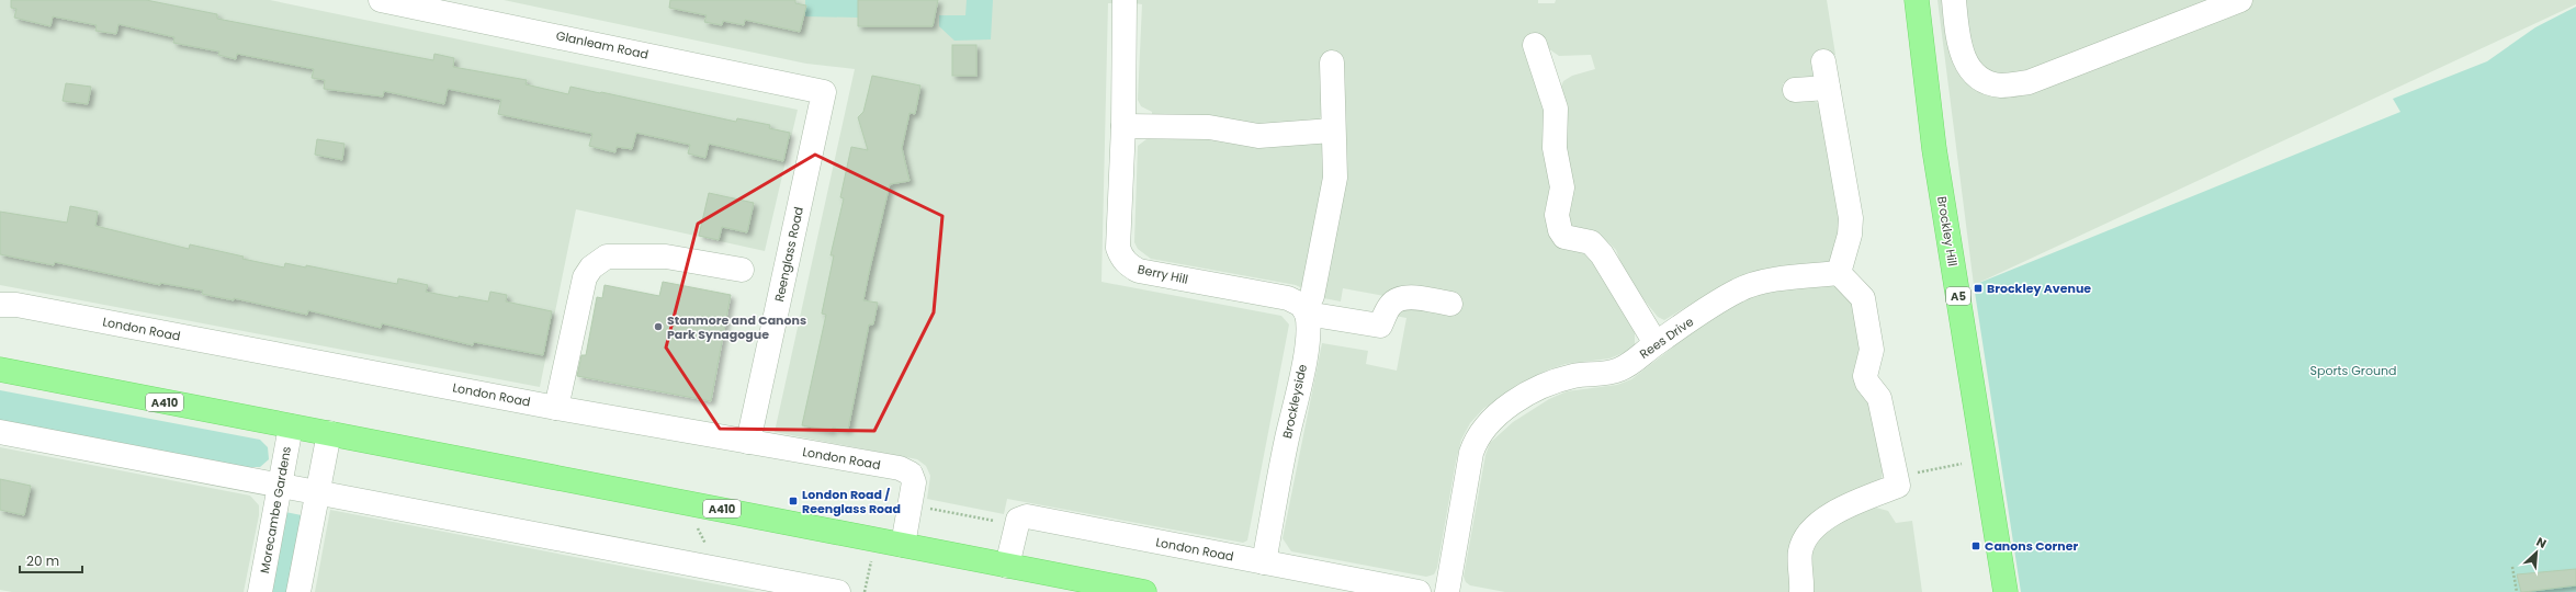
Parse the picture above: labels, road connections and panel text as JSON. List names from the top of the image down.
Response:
{
  "streets": {
    "main road": ["Brockley Hill", "A5", "A410"],
    "street": [
      "Glanleam Road",
      "Reenglass Road",
      "Berry Hill",
      "London Road",
      "Rees Drive",
      "Brockleyside",
      "Morecambe Gardens"
    ]
  },
  "crossings": [
    ["Glanleam Road", "Reenglass Road"],
    ["Reenglass Road", "London Road"],
    ["Berry Hill", "Brockleyside"],
    ["London Road", "Brockleyside"],
    ["London Road", "A410"],
    ["A410", "Morecambe Gardens"]
  ],
  "parks": ["Sports Ground"],
  "places": {
    "transit": ["Brockley Avenue", "London Road / Reenglass Road", "Canons Corner"],
    "other": ["Stanmore and Canons Park Synagogue"]
  },
  "scale_bar": "20 m",
  "north": "top right"
}
